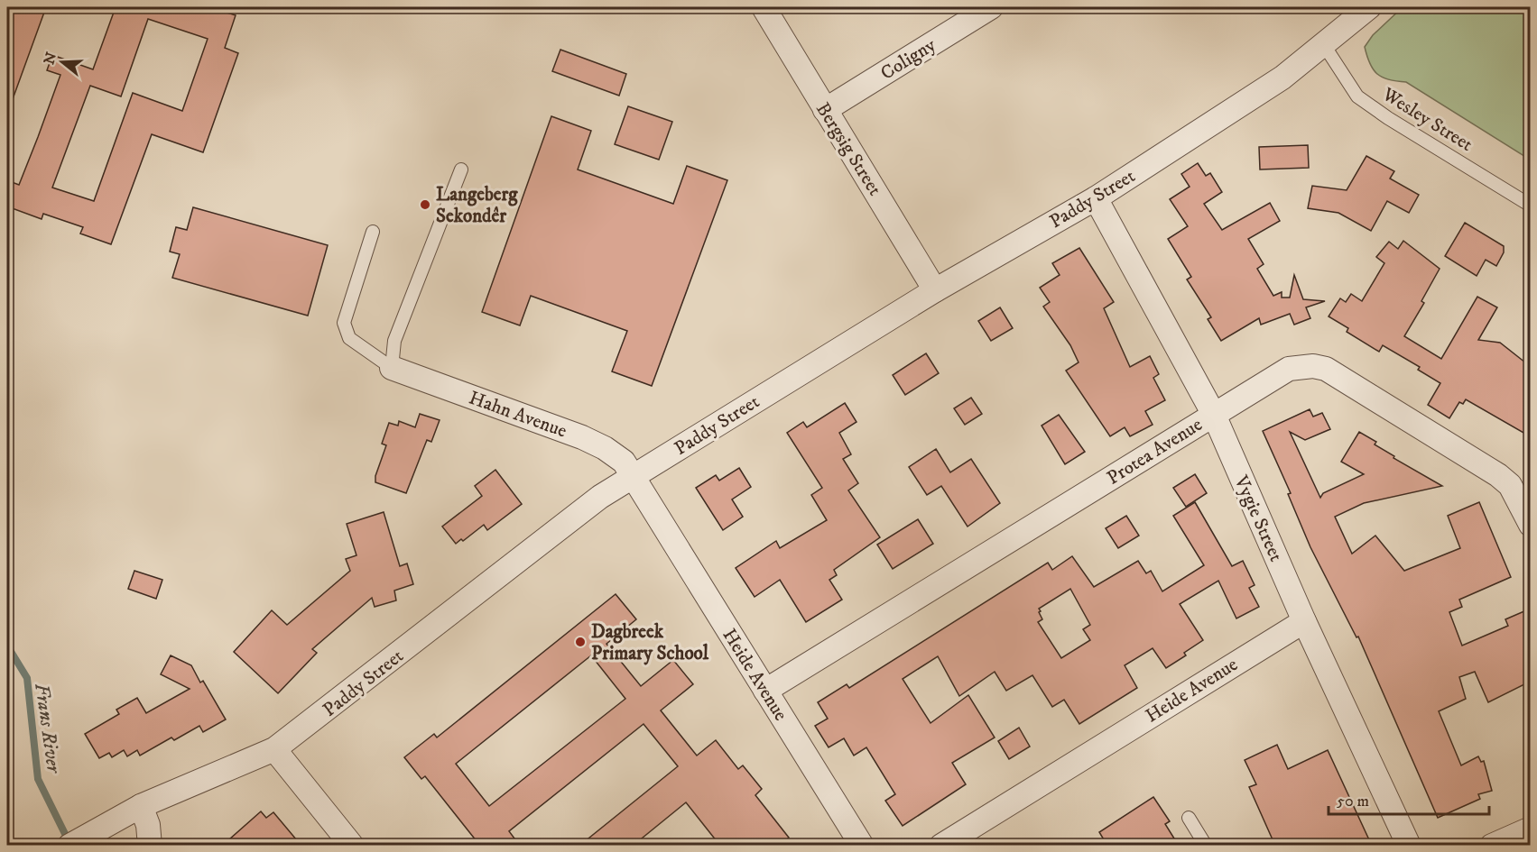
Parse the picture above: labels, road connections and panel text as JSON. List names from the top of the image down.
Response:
{
  "streets": {
    "street": [
      "Coligny",
      "Bergsig Street",
      "Paddy Street",
      "Hahn Avenue",
      "Protea Avenue",
      "Vygie Street",
      "Heide Avenue"
    ],
    "lane": ["Wesley Street"]
  },
  "crossings": [
    ["Coligny", "Bergsig Street"],
    ["Wesley Street", "Paddy Street"],
    ["Bergsig Street", "Paddy Street"],
    ["Paddy Street", "Hahn Avenue"],
    ["Paddy Street", "Vygie Street"],
    ["Paddy Street", "Heide Avenue"],
    ["Hahn Avenue", "Heide Avenue"],
    ["Protea Avenue", "Vygie Street"],
    ["Protea Avenue", "Heide Avenue"],
    ["Vygie Street", "Heide Avenue"]
  ],
  "water": ["Frans River"],
  "places": ["Langeberg Sekondêr", "Dagbreek Primary School"],
  "scale_bar": "50 m",
  "north": "left"
}
